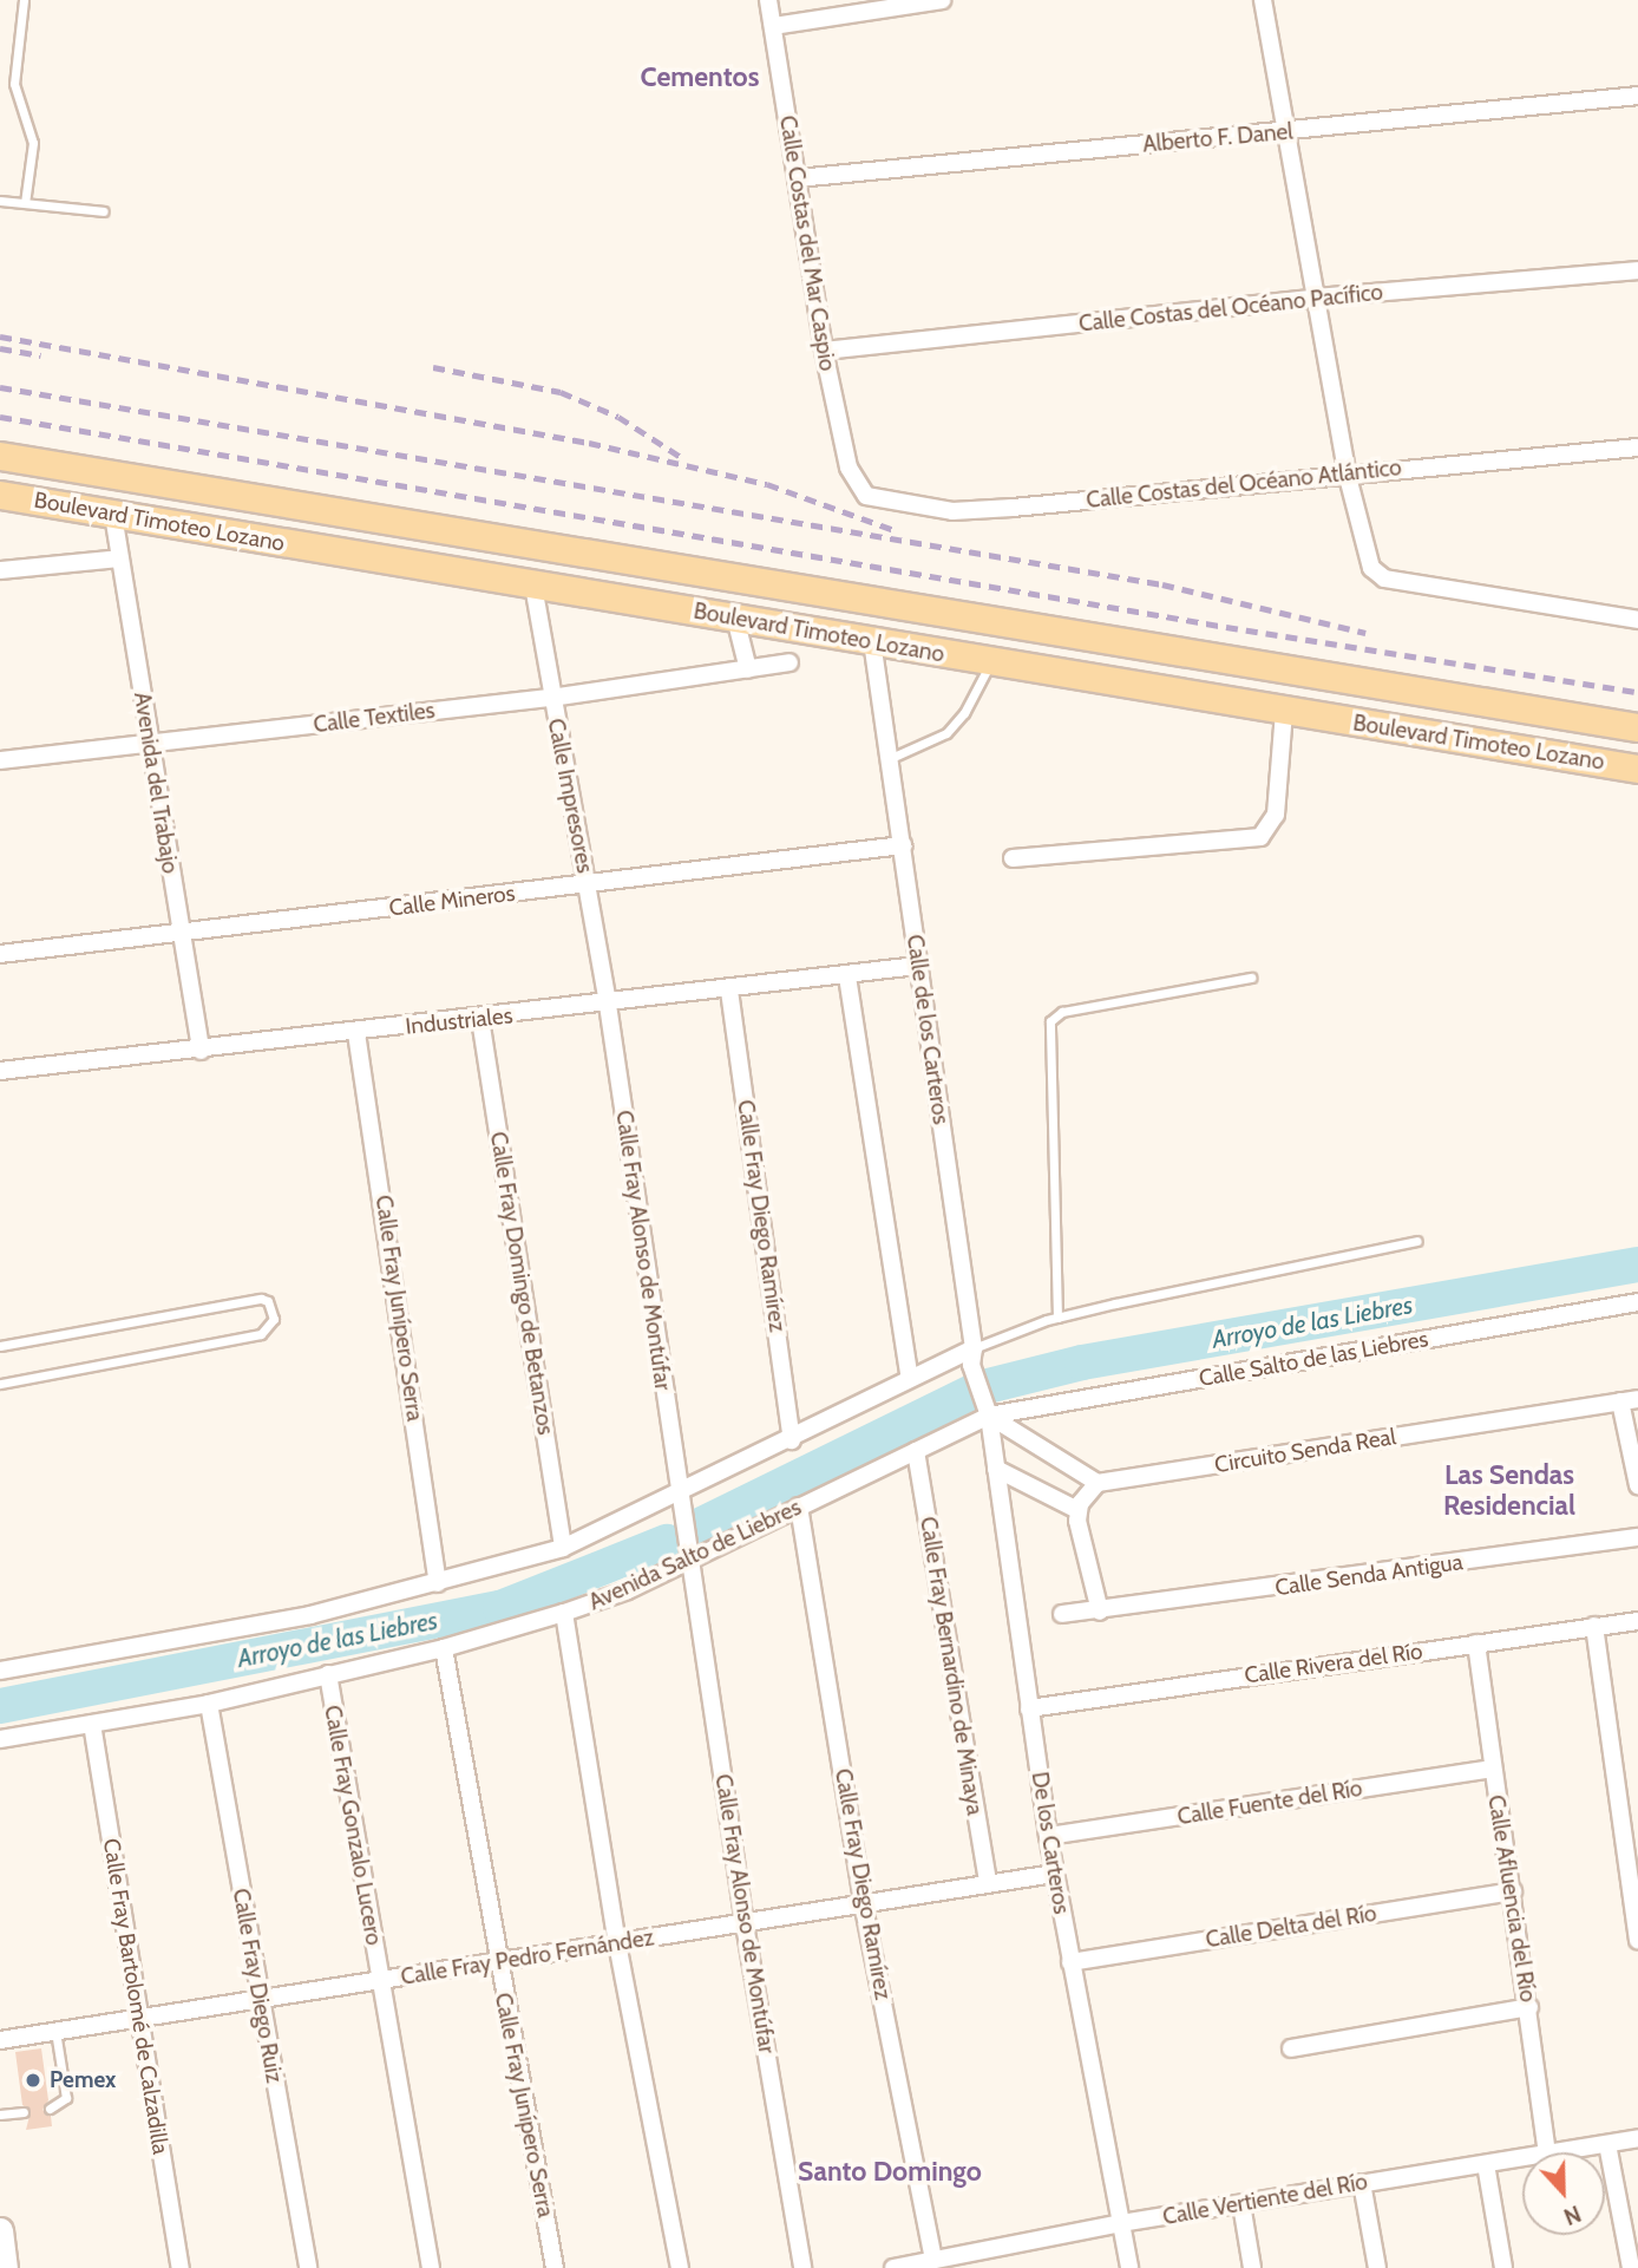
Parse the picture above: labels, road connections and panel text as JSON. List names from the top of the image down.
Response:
{
  "streets": {
    "main road": ["Boulevard Timoteo Lozano"],
    "street": [
      "Alberto F. Danel",
      "Calle Costas del Mar Caspio",
      "Calle Costas del Océano Pacífico",
      "Calle Costas del Océano Atlántico",
      "Calle Textiles",
      "Avenida del Trabajo",
      "Calle Impresores",
      "Calle Mineros",
      "Industriales",
      "Calle de los Carteros",
      "Calle Fray Diego Ramírez",
      "Calle Fray Alonso de Montúfar",
      "Calle Fray Domingo de Betanzos",
      "Calle Fray Junípero Serra",
      "Calle Salto de las Liebres",
      "Circuito Senda Real",
      "Avenida Salto de Liebres",
      "Calle Senda Antigua",
      "Calle Rivera del Río",
      "Calle Fray Bernardino de Minaya",
      "Calle Fuente del Río",
      "Calle Fray Gonzalo Lucero",
      "De los Carteros",
      "Calle Afluencia del Río",
      "Calle Delta del Río",
      "Calle Fray Pedro Fernández",
      "Calle Fray Diego Ruiz",
      "Calle Fray Bartolomé de Calzadilla",
      "Calle Vertiente del Río"
    ]
  },
  "crossings": [
    ["Alberto F. Danel", "Calle Costas del Mar Caspio"],
    ["Calle Costas del Mar Caspio", "Calle Costas del Océano Pacífico"],
    ["Calle Costas del Mar Caspio", "Calle Costas del Océano Atlántico"],
    ["Boulevard Timoteo Lozano", "Avenida del Trabajo"],
    ["Boulevard Timoteo Lozano", "Calle Impresores"],
    ["Boulevard Timoteo Lozano", "Calle de los Carteros"],
    ["Calle Textiles", "Avenida del Trabajo"],
    ["Calle Textiles", "Calle Impresores"],
    ["Avenida del Trabajo", "Calle Mineros"],
    ["Avenida del Trabajo", "Industriales"],
    ["Calle Impresores", "Calle Mineros"],
    ["Calle Impresores", "Industriales"],
    ["Calle Impresores", "Calle Fray Alonso de Montúfar"],
    ["Calle Mineros", "Calle de los Carteros"],
    ["Industriales", "Calle de los Carteros"],
    ["Industriales", "Calle Fray Diego Ramírez"],
    ["Industriales", "Calle Fray Alonso de Montúfar"],
    ["Industriales", "Calle Fray Domingo de Betanzos"],
    ["Industriales", "Calle Fray Junípero Serra"],
    ["Calle de los Carteros", "Calle Salto de las Liebres"],
    ["Calle de los Carteros", "Avenida Salto de Liebres"],
    ["Calle de los Carteros", "De los Carteros"],
    ["Calle Fray Diego Ramírez", "Avenida Salto de Liebres"],
    ["Calle Fray Diego Ramírez", "Calle Fray Pedro Fernández"],
    ["Calle Fray Diego Ramírez", "Calle Vertiente del Río"],
    ["Calle Fray Alonso de Montúfar", "Avenida Salto de Liebres"],
    ["Calle Fray Alonso de Montúfar", "Calle Fray Pedro Fernández"],
    ["Calle Fray Junípero Serra", "Avenida Salto de Liebres"],
    ["Calle Fray Junípero Serra", "Calle Fray Pedro Fernández"],
    ["Calle Salto de las Liebres", "Avenida Salto de Liebres"],
    ["Calle Salto de las Liebres", "De los Carteros"],
    ["Avenida Salto de Liebres", "Calle Fray Bernardino de Minaya"],
    ["Avenida Salto de Liebres", "Calle Fray Gonzalo Lucero"],
    ["Avenida Salto de Liebres", "De los Carteros"],
    ["Avenida Salto de Liebres", "Calle Fray Diego Ruiz"],
    ["Avenida Salto de Liebres", "Calle Fray Bartolomé de Calzadilla"],
    ["Calle Rivera del Río", "De los Carteros"],
    ["Calle Rivera del Río", "Calle Afluencia del Río"],
    ["Calle Fray Bernardino de Minaya", "Calle Fray Pedro Fernández"],
    ["Calle Fuente del Río", "De los Carteros"],
    ["Calle Fuente del Río", "Calle Afluencia del Río"],
    ["Calle Fray Gonzalo Lucero", "Calle Fray Pedro Fernández"],
    ["De los Carteros", "Calle Delta del Río"],
    ["De los Carteros", "Calle Fray Pedro Fernández"],
    ["De los Carteros", "Calle Vertiente del Río"],
    ["Calle Afluencia del Río", "Calle Delta del Río"],
    ["Calle Fray Pedro Fernández", "Calle Fray Diego Ruiz"],
    ["Calle Fray Pedro Fernández", "Calle Fray Bartolomé de Calzadilla"]
  ],
  "districts": ["Cementos", "Las Sendas Residencial", "Santo Domingo"],
  "water": ["Arroyo de las Liebres"],
  "places": ["Pemex"],
  "north": "bottom"
}
